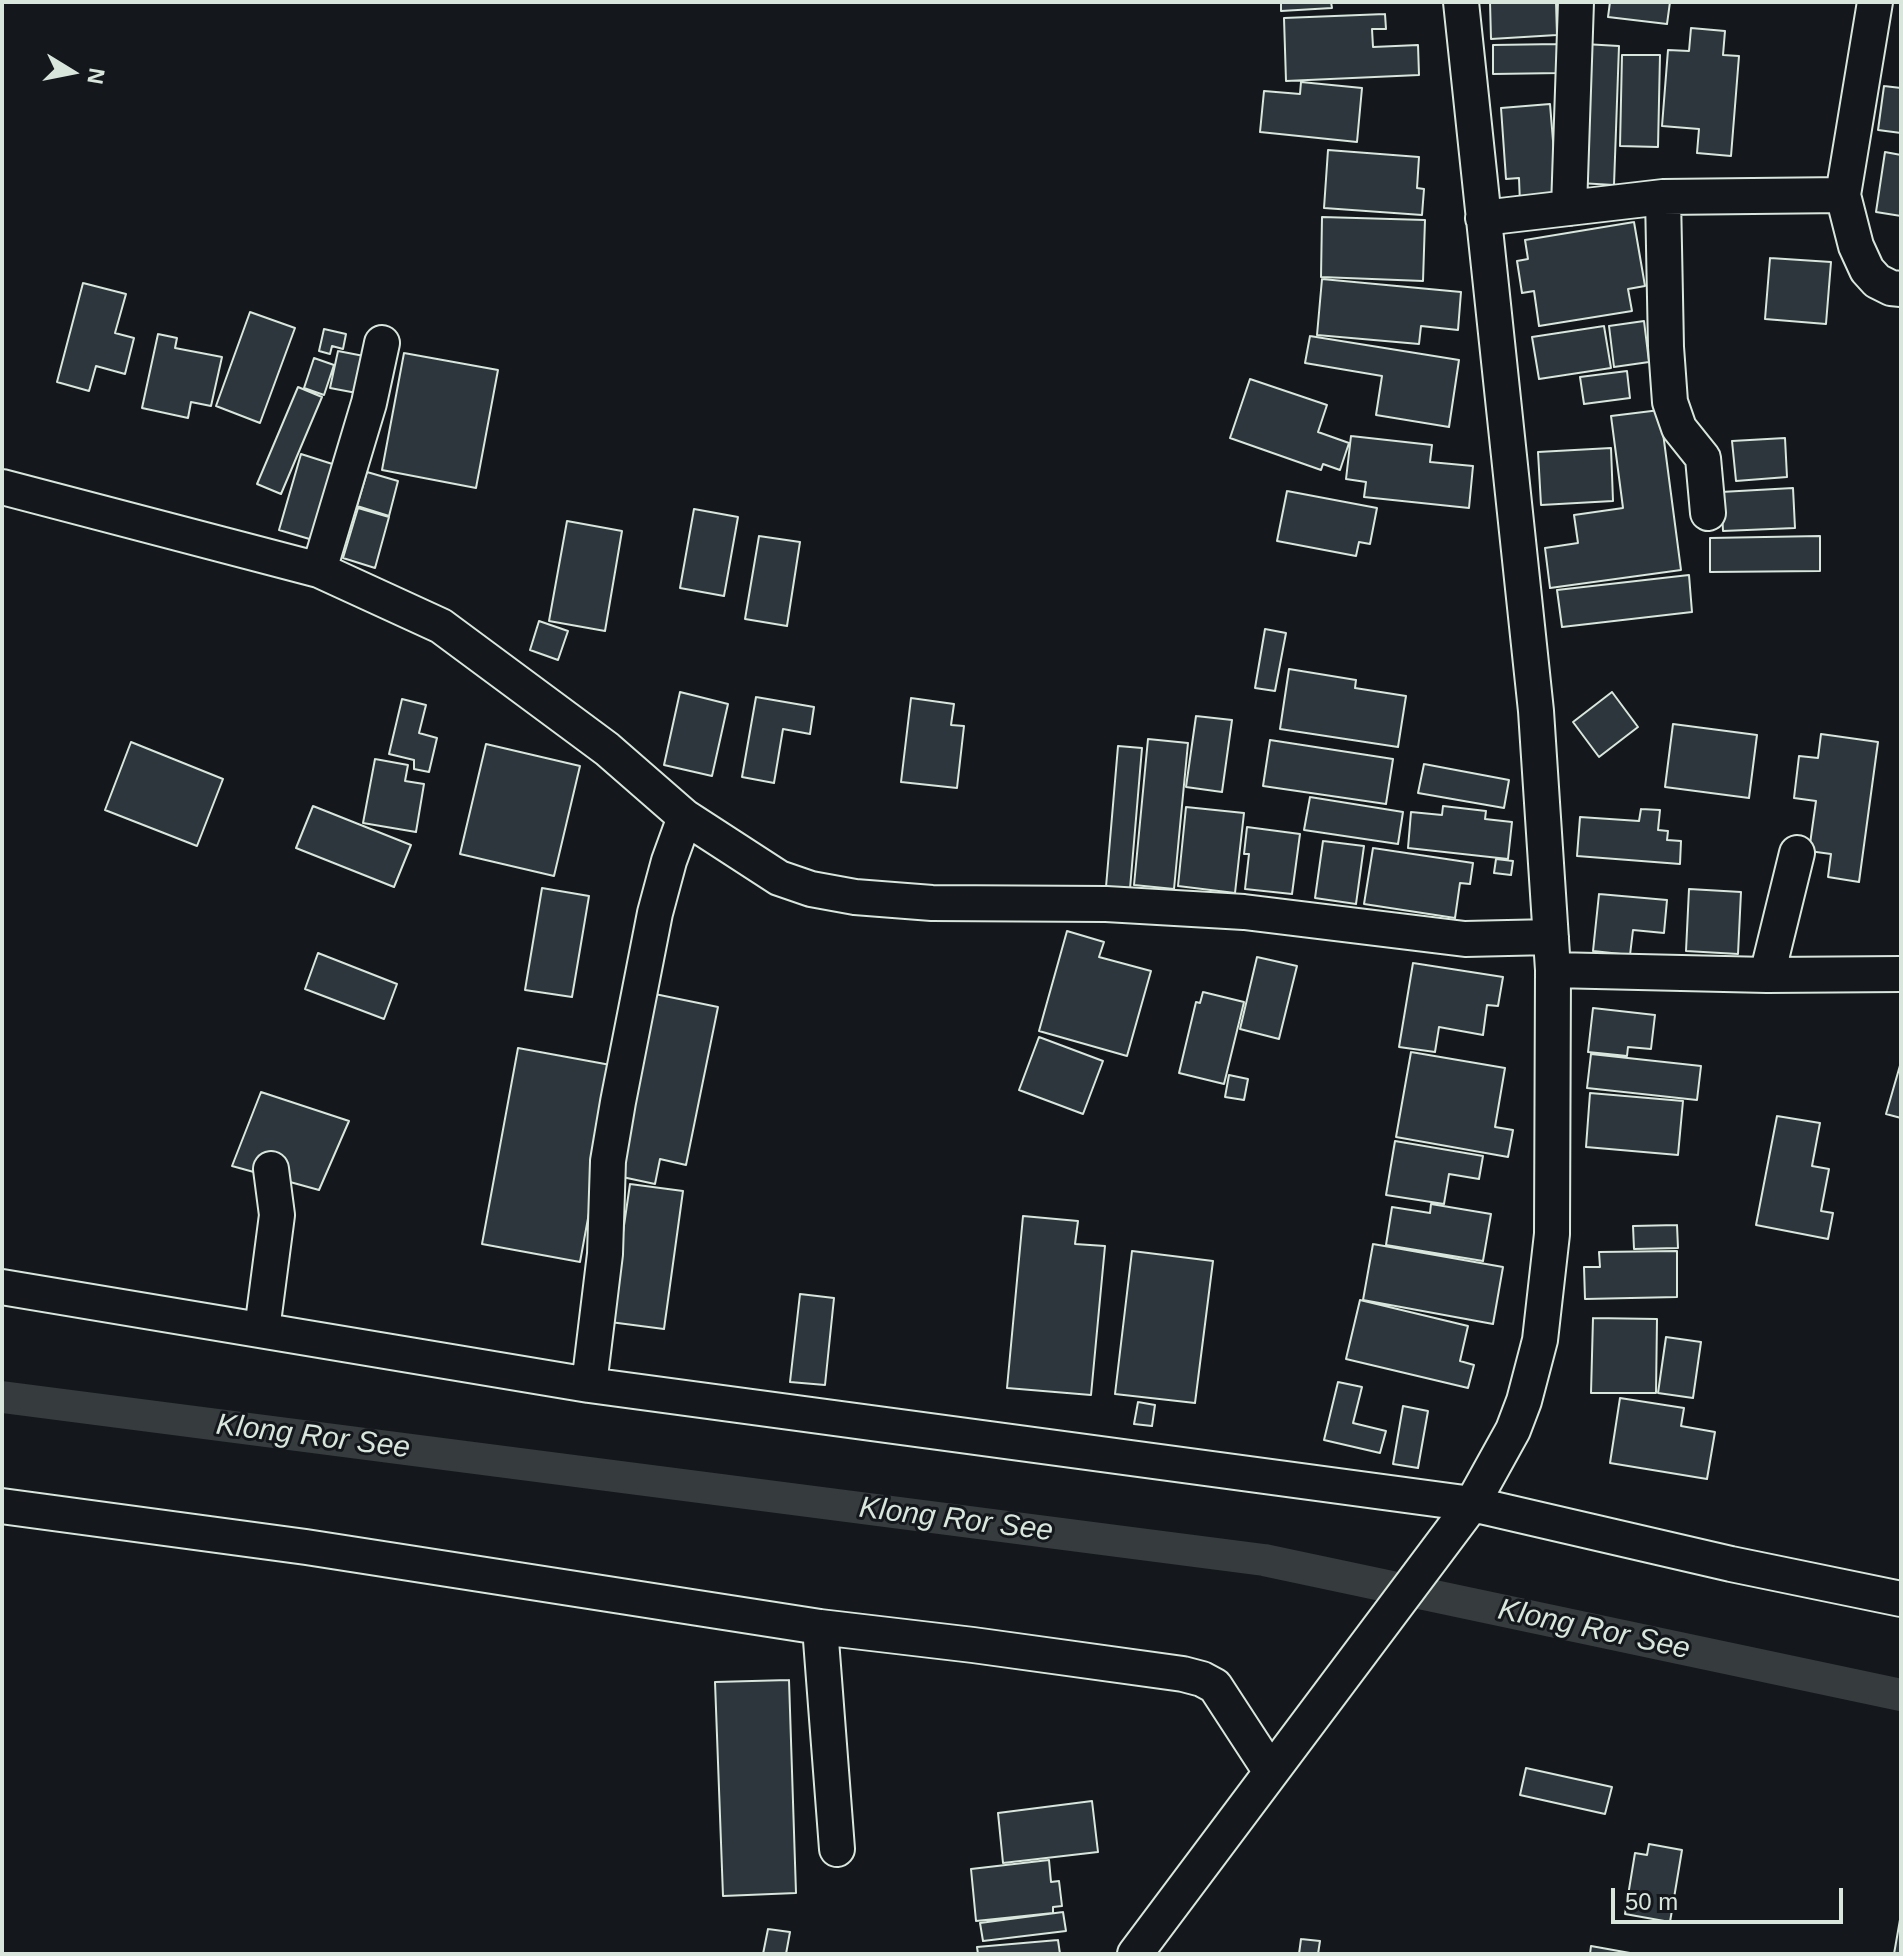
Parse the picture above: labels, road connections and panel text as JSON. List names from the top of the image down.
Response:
{
  "water": ["Klong Ror See"],
  "scale_bar": "50 m",
  "north": "right"
}
